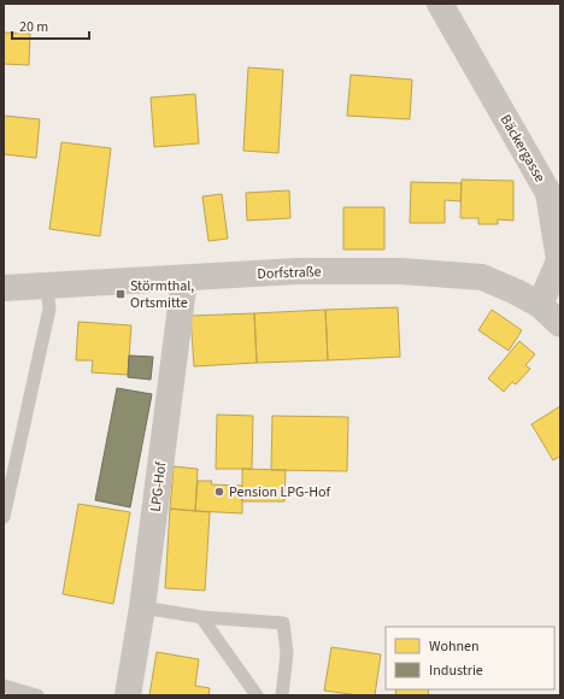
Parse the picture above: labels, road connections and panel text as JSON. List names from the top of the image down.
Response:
{
  "streets": {
    "street": ["Bäckergasse", "Dorfstraße", "LPG-Hof"]
  },
  "crossings": [
    ["Bäckergasse", "Dorfstraße"],
    ["Dorfstraße", "LPG-Hof"]
  ],
  "places": {
    "transit": ["Störmthal, Ortsmitte"],
    "other": ["Pension LPG-Hof"]
  },
  "legend": ["Wohnen", "Industrie"],
  "scale_bar": "20 m"
}
